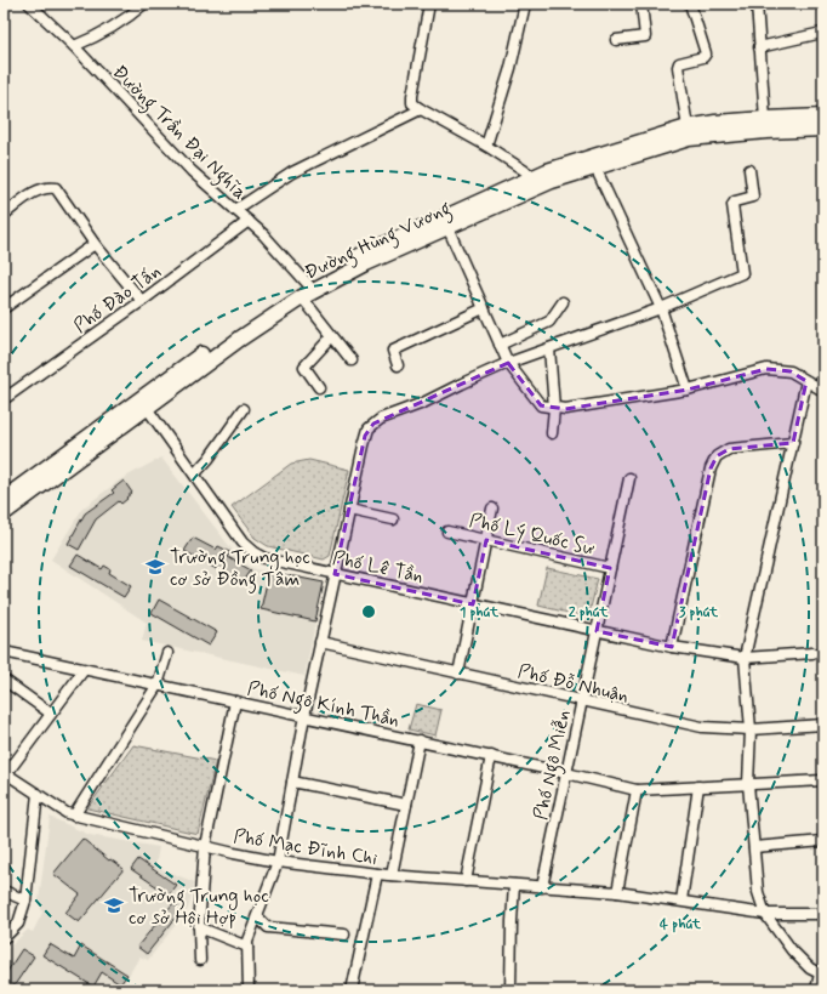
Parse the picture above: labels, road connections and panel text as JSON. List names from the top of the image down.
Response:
{
  "streets": {
    "main road": ["Đường Hùng Vương"],
    "street": [
      "Đường Trần Đại Nghĩa",
      "Phố Đào Tấn",
      "Phố Lý Quốc Sư",
      "Phố Lê Tần",
      "Phố Đỗ Nhuận",
      "Phố Ngô Kính Thần",
      "Phố Ngô Miễn",
      "Phố Mạc Đĩnh Chi"
    ]
  },
  "crossings": [
    ["Đường Trần Đại Nghĩa", "Đường Hùng Vương"],
    ["Đường Trần Đại Nghĩa", "Phố Đào Tấn"],
    ["Đường Hùng Vương", "Phố Lê Tần"],
    ["Phố Lý Quốc Sư", "Phố Ngô Miễn"],
    ["Phố Lê Tần", "Phố Ngô Miễn"],
    ["Phố Đỗ Nhuận", "Phố Ngô Miễn"],
    ["Phố Ngô Kính Thần", "Phố Ngô Miễn"],
    ["Phố Ngô Miễn", "Phố Mạc Đĩnh Chi"]
  ],
  "places": {
    "school or university": ["Trường Trung học cơ sở Đồng Tâm", "Trường Trung học cơ sở Hội Hợp"]
  },
  "rings": [
    "1 phút",
    "2 phút",
    "3 phút",
    "4 phút"
  ]
}
